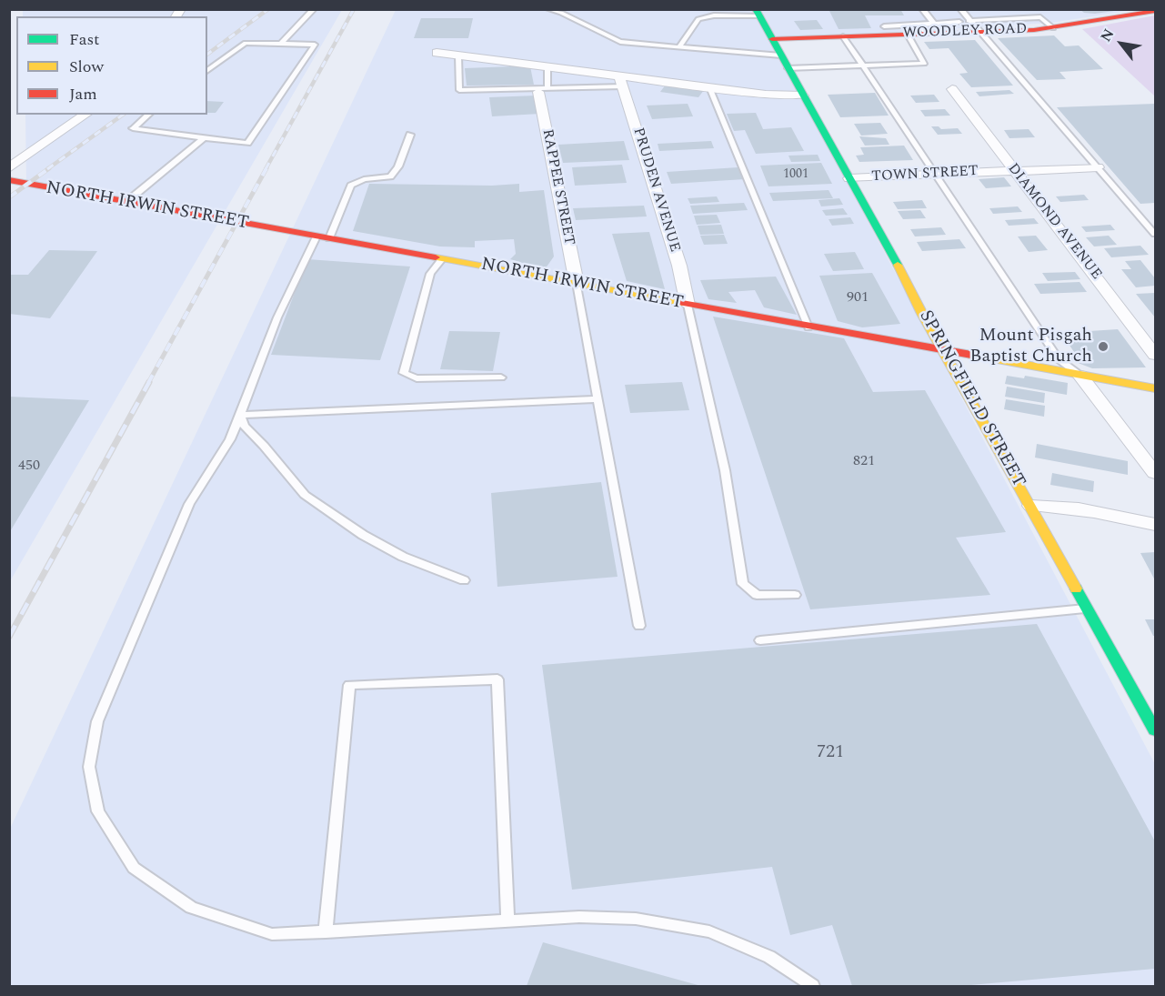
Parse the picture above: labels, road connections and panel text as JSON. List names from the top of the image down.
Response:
{
  "streets": {
    "street": [
      "WOODLEY ROAD",
      "TOWN STREET",
      "RAPPEE STREET",
      "PRUDEN AVENUE",
      "NORTH IRWIN STREET",
      "DIAMOND AVENUE",
      "SPRINGFIELD STREET"
    ]
  },
  "crossings": [
    ["WOODLEY ROAD", "SPRINGFIELD STREET"],
    ["TOWN STREET", "DIAMOND AVENUE"],
    ["TOWN STREET", "SPRINGFIELD STREET"],
    ["RAPPEE STREET", "NORTH IRWIN STREET"],
    ["PRUDEN AVENUE", "NORTH IRWIN STREET"],
    ["NORTH IRWIN STREET", "SPRINGFIELD STREET"]
  ],
  "places": ["Mount Pisgah Baptist Church"],
  "house_numbers": [
    "1001",
    "901",
    "821",
    "450",
    "721"
  ],
  "legend": ["Fast", "Slow", "Jam"],
  "north": "top left"
}
